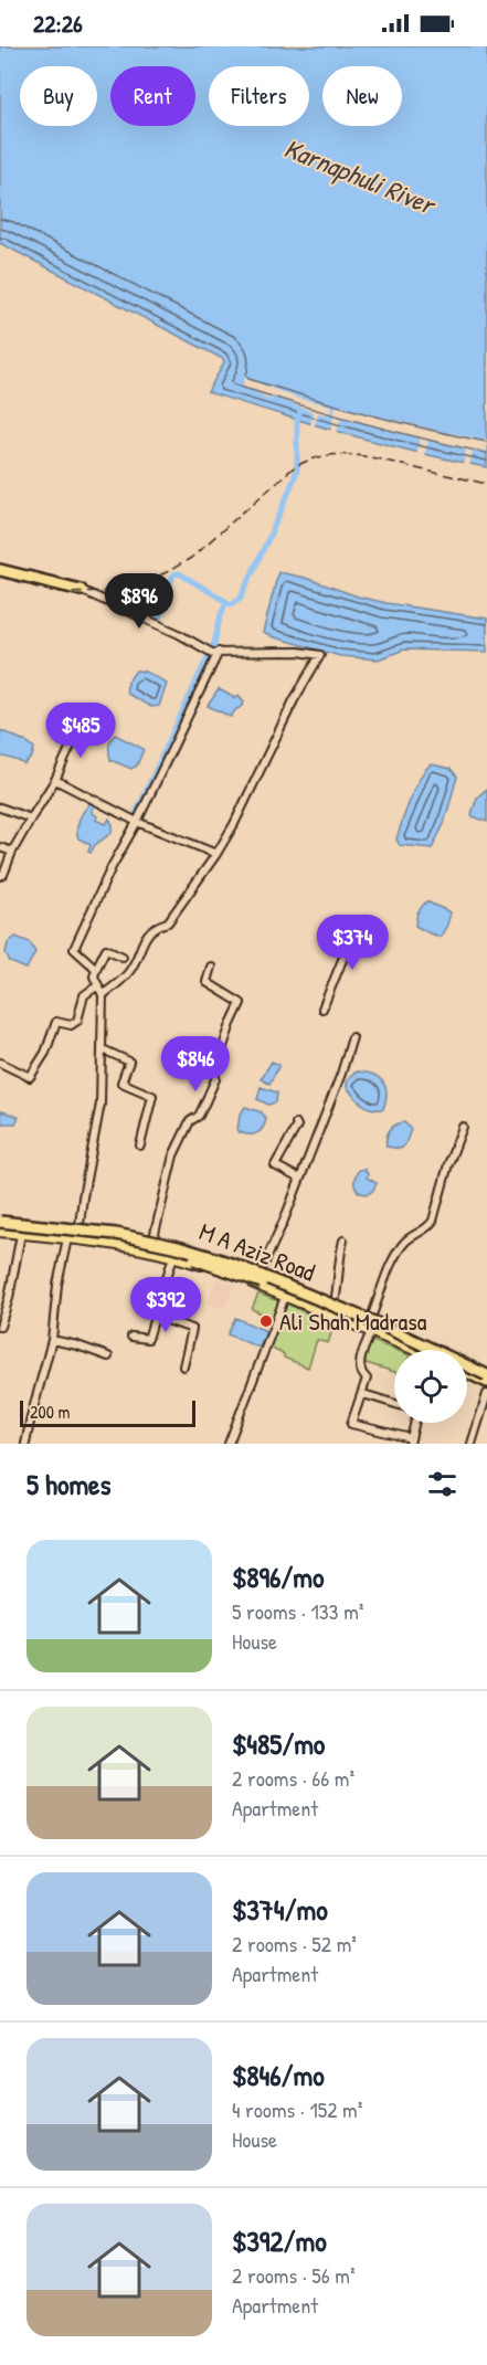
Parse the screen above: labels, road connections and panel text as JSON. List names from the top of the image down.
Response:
{
  "streets": {
    "main road": ["M A Aziz Road"]
  },
  "water": ["Karnaphuli River"],
  "places": ["Ali Shah Madrasa"],
  "scale_bar": "200 m",
  "page": {
    "status": "22:26",
    "chip": [
      "Buy",
      "Rent",
      "Filters",
      "New"
    ],
    "price": [
      "$896",
      "$485",
      "$374",
      "$846",
      "$392"
    ],
    "scale": "200 m",
    "heading": "5 homes",
    "list": [
      {
        "name": "$896/mo",
        "note": "5 rooms · 133 m² · House"
      },
      {
        "name": "$485/mo",
        "note": "2 rooms · 66 m² · Apartment"
      },
      {
        "name": "$374/mo",
        "note": "2 rooms · 52 m² · Apartment"
      },
      {
        "name": "$846/mo",
        "note": "4 rooms · 152 m² · House"
      },
      {
        "name": "$392/mo",
        "note": "2 rooms · 56 m² · Apartment"
      }
    ]
  }
}
